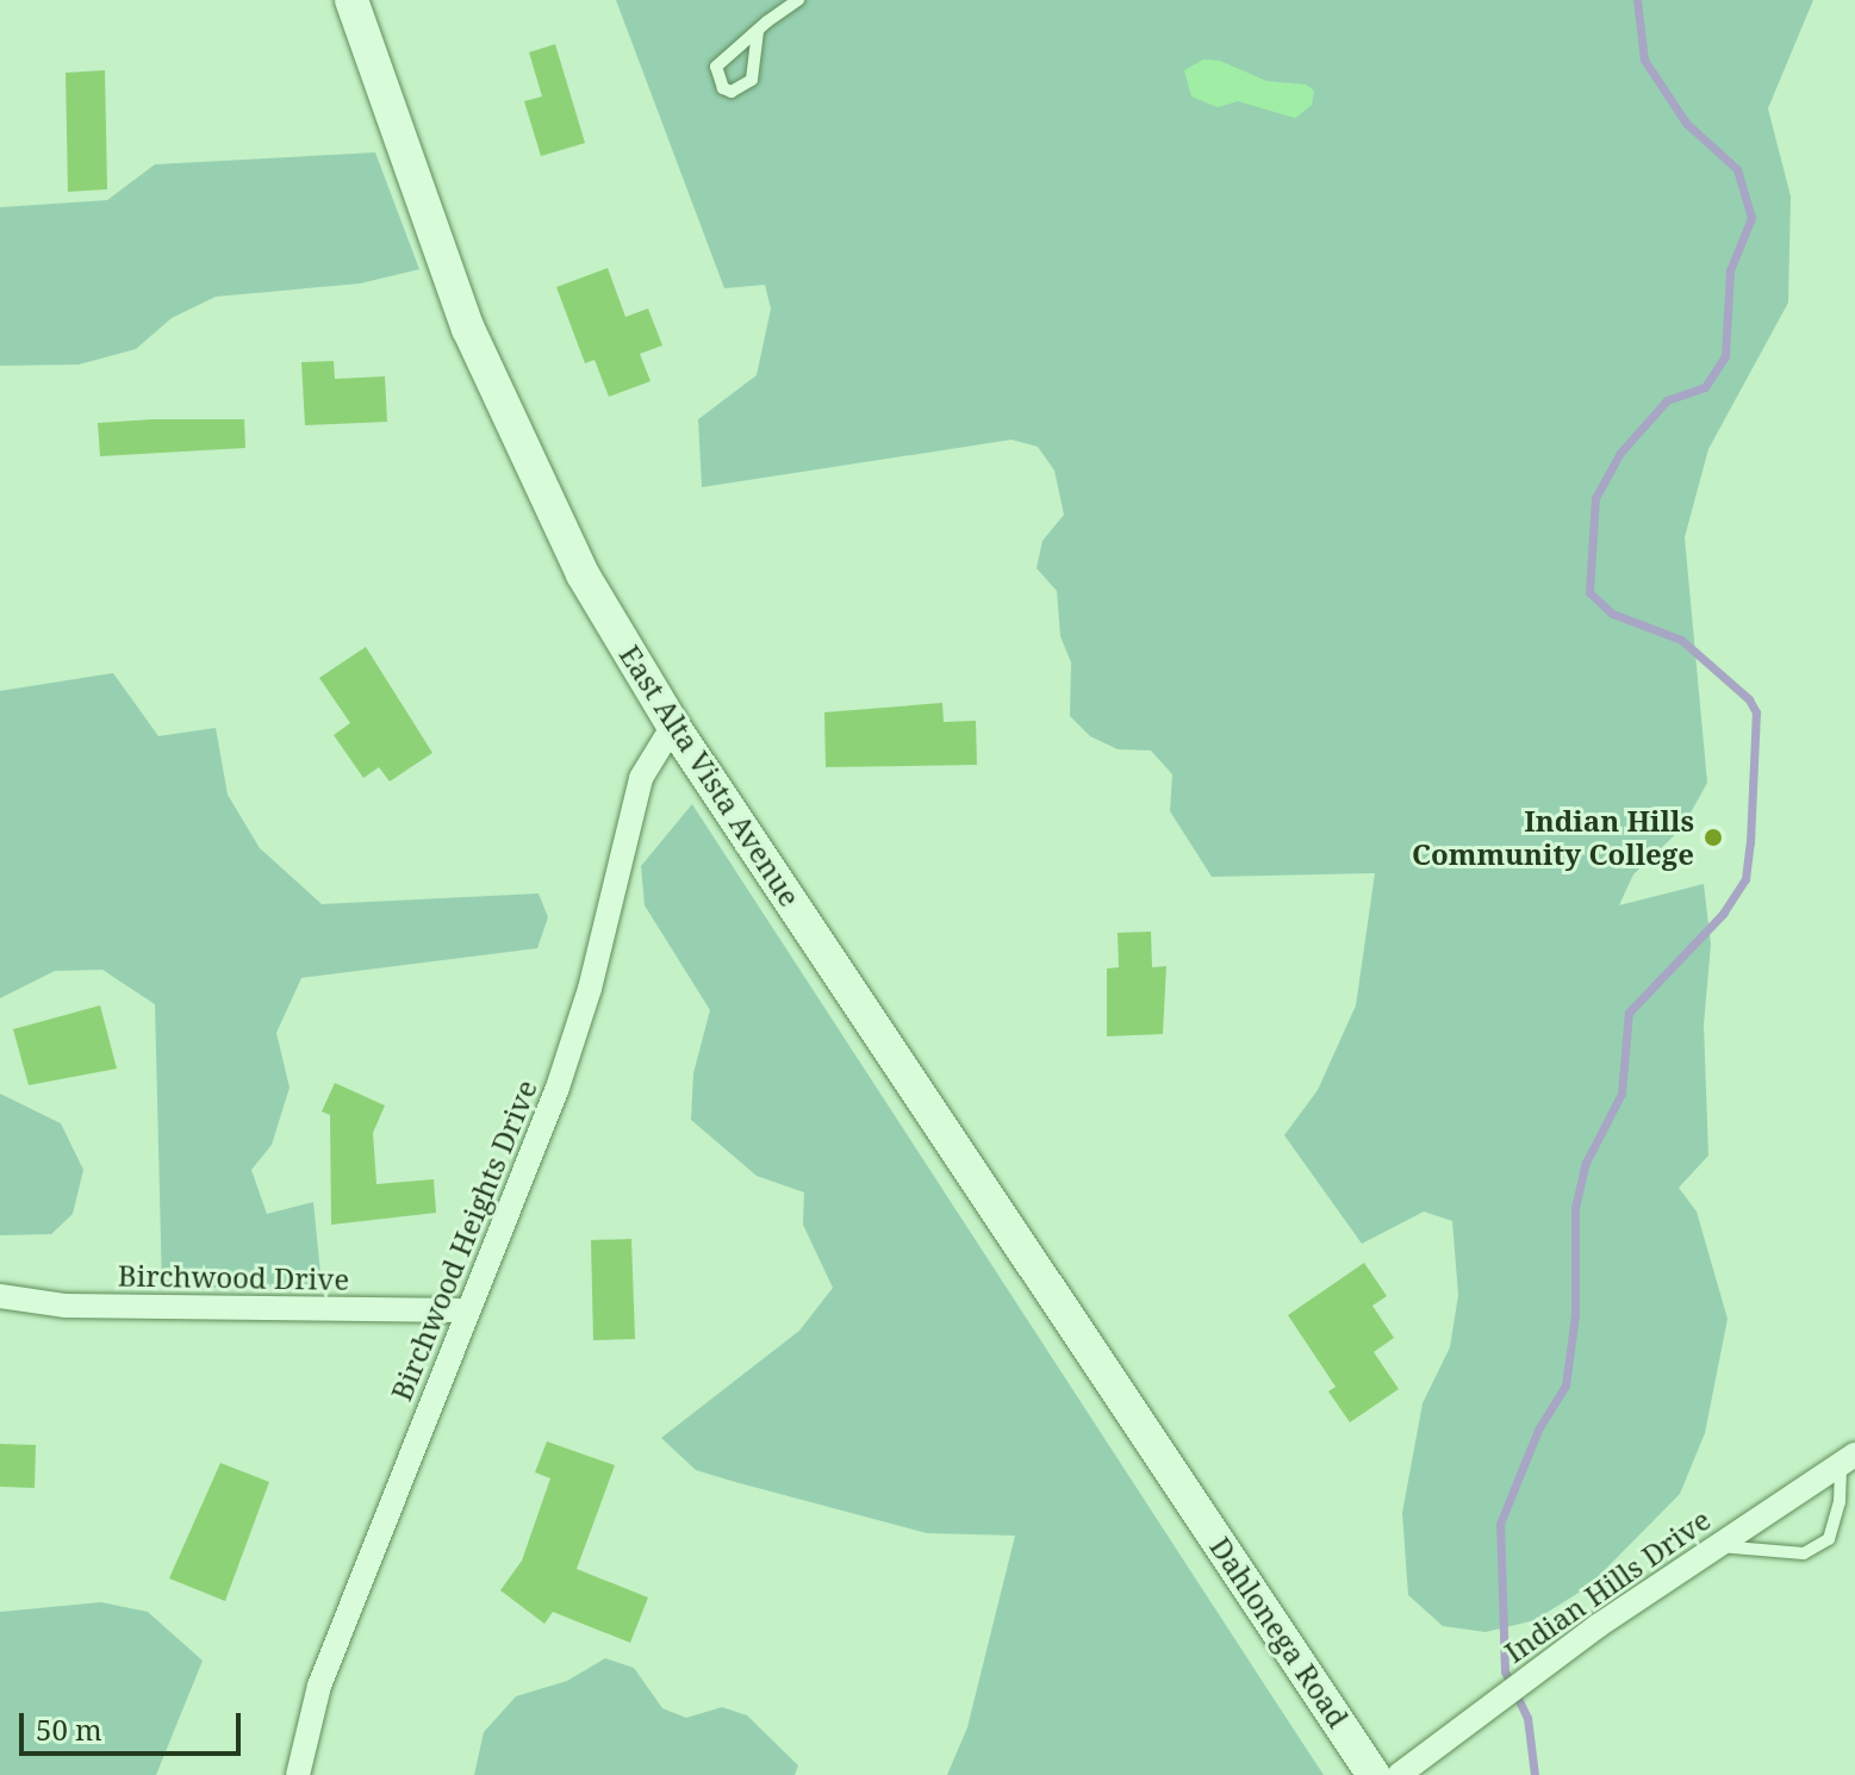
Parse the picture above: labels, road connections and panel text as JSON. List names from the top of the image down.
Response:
{
  "streets": {
    "main road": ["East Alta Vista Avenue", "Dahlonega Road"],
    "street": ["Birchwood Heights Drive", "Birchwood Drive", "Indian Hills Drive"]
  },
  "crossings": [
    ["East Alta Vista Avenue", "Birchwood Heights Drive"],
    ["East Alta Vista Avenue", "Dahlonega Road"],
    ["Birchwood Heights Drive", "Birchwood Drive"]
  ],
  "places": ["Indian Hills Community College"],
  "scale_bar": "50 m"
}
